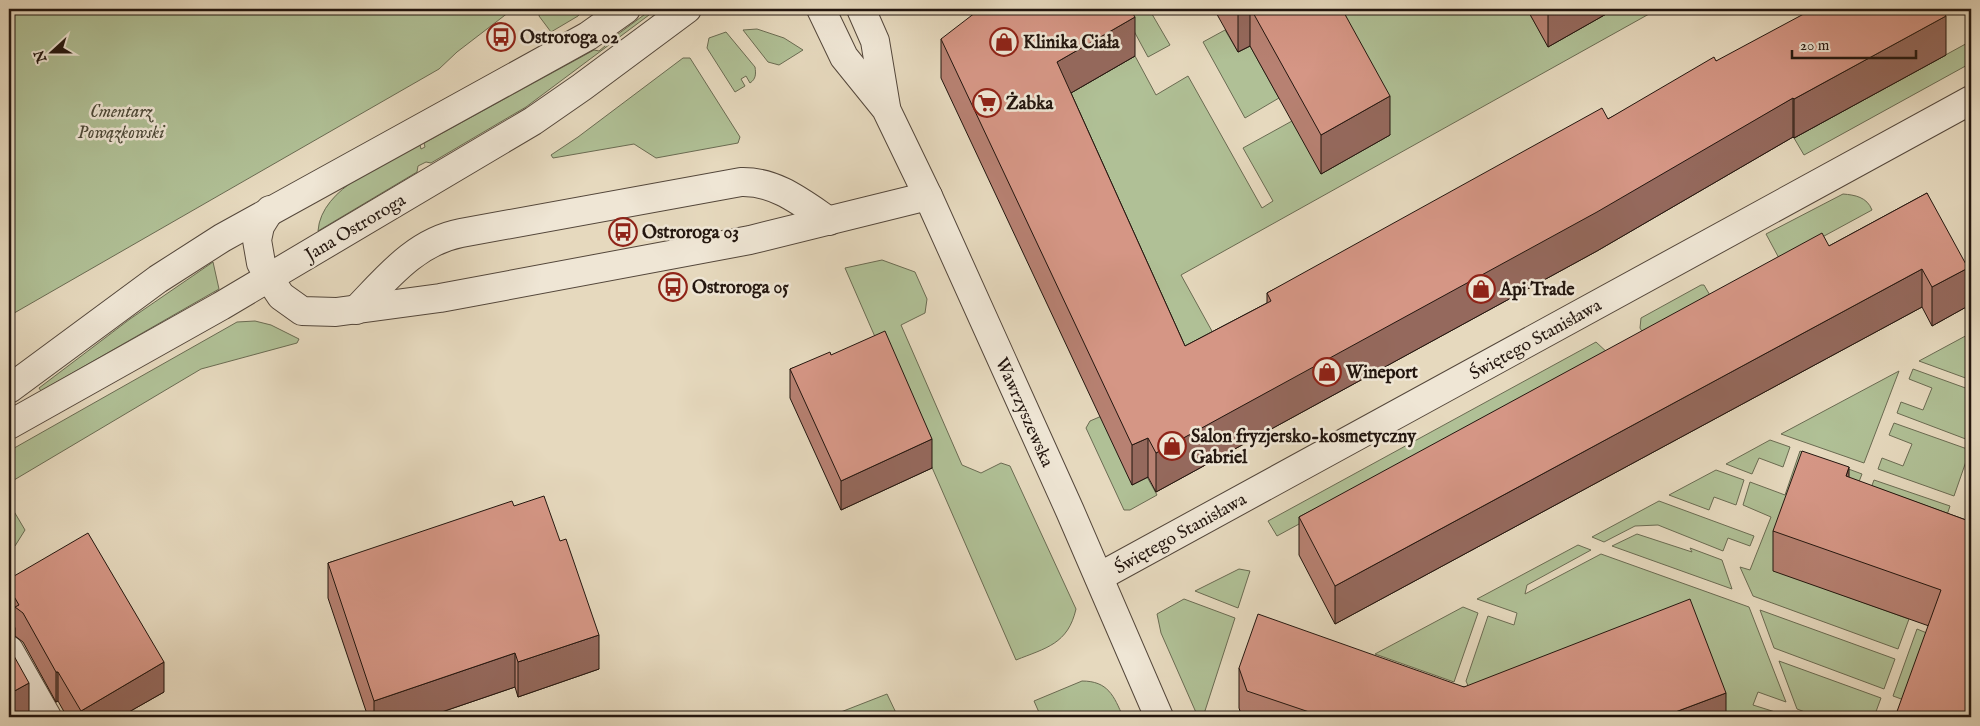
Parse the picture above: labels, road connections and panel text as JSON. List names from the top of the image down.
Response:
{
  "streets": {
    "street": ["Jana Ostroroga", "Świętego Stanisława", "Wawrzyszewska"]
  },
  "crossings": [
    ["Świętego Stanisława", "Wawrzyszewska"]
  ],
  "parks": ["Cmentarz Powązkowski"],
  "places": {
    "bus stop": ["Ostroroga 02", "Ostroroga 03", "Ostroroga 05"],
    "shop": [
      "Klinika Ciała",
      "Api Trade",
      "Wineport",
      "Salon fryzjersko-kosmetyczny Gabriel"
    ],
    "supermarket": ["Żabka"]
  },
  "scale_bar": "20 m",
  "north": "left"
}
